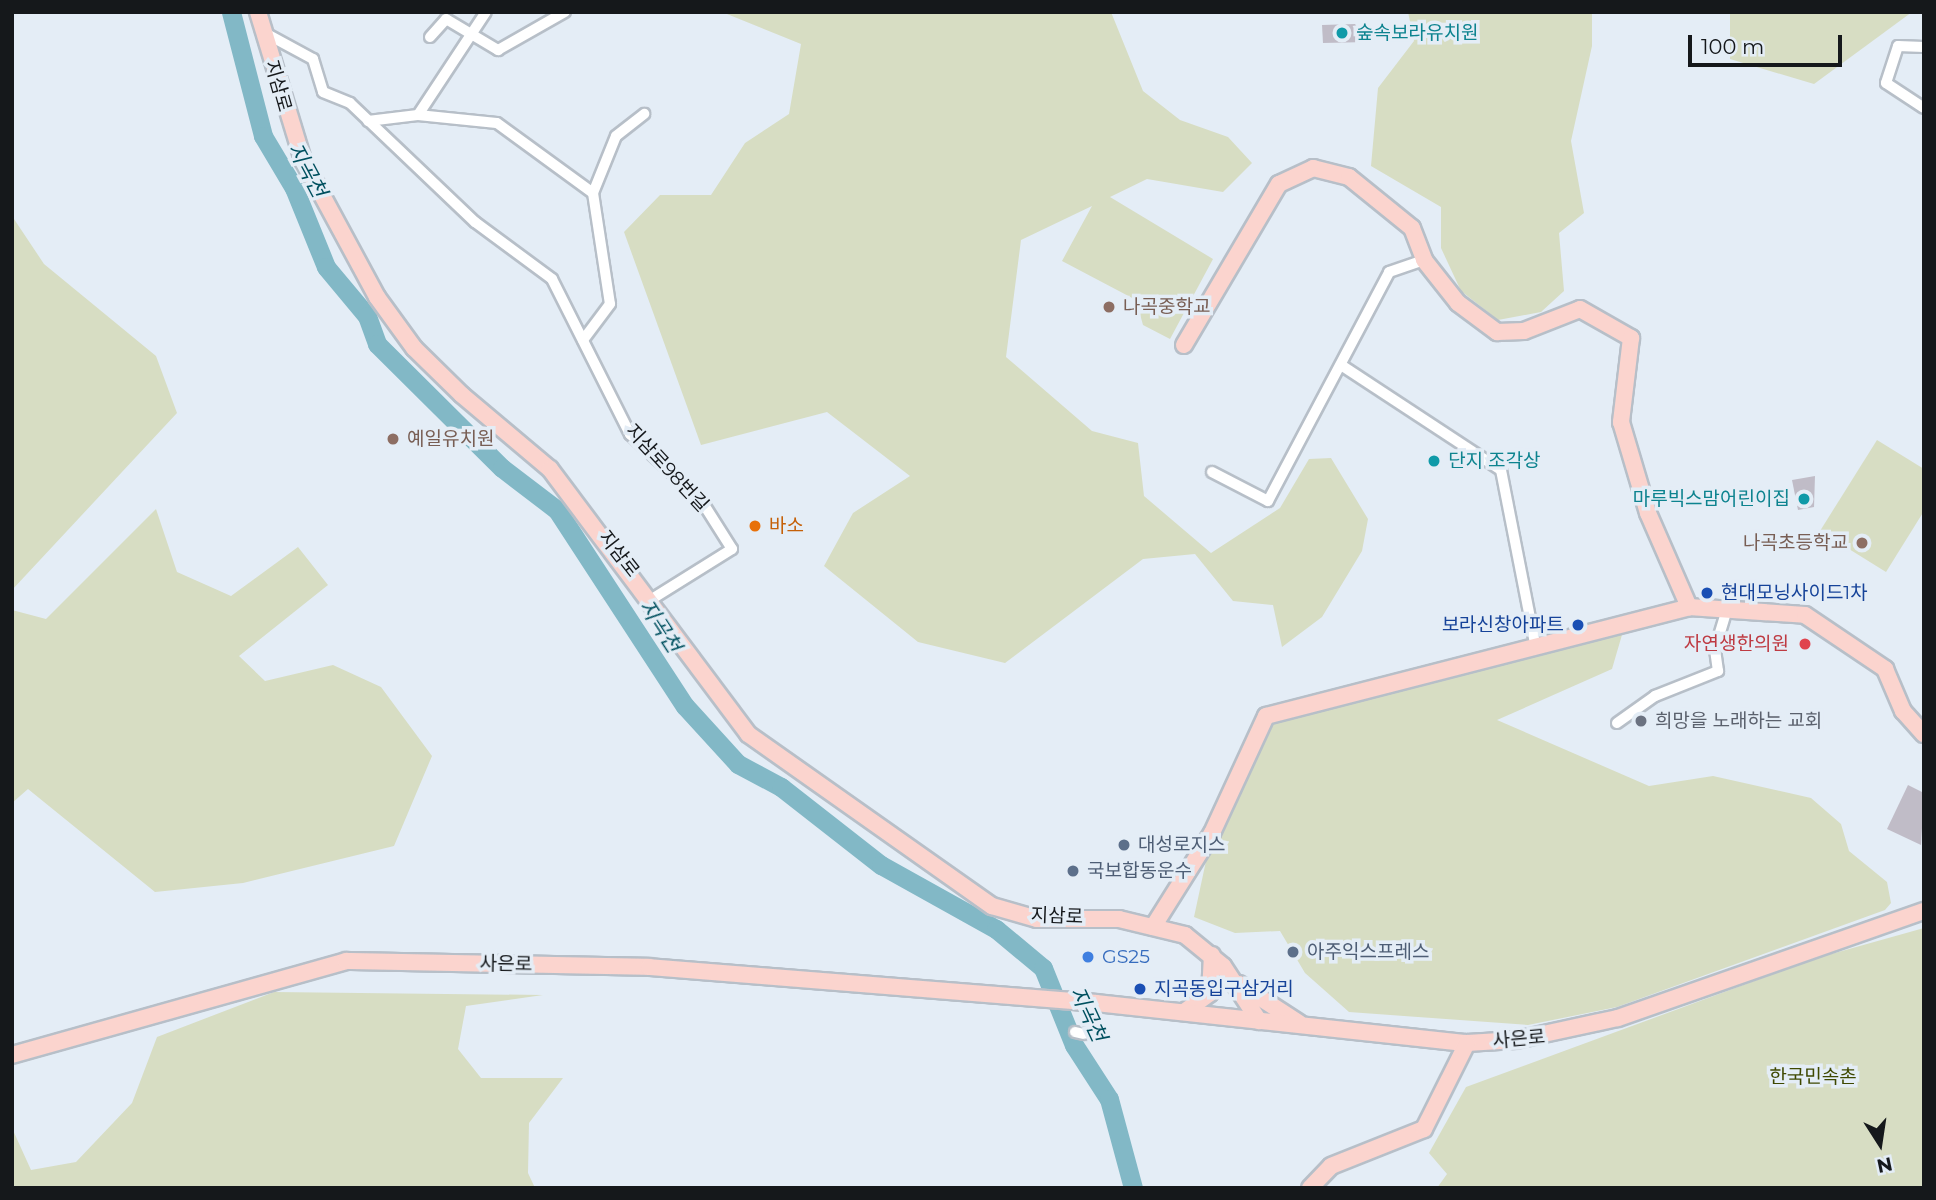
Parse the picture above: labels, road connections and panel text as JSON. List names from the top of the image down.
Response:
{
  "streets": {
    "street": ["지삼로", "지삼로98번길", "사은로"]
  },
  "crossings": [
    ["지삼로", "지삼로98번길"],
    ["지삼로", "사은로"]
  ],
  "water": ["지곡천"],
  "parks": ["한국민속촌"],
  "places": [
    "숲속보라유치원",
    "나곡중학교",
    "예일유치원",
    "단지 조각상",
    "마루빅스맘어린이집",
    "바소",
    "나곡초등학교",
    "현대모닝사이드1차",
    "보라신창아파트",
    "자연생한의원",
    "희망을 노래하는 교회",
    "대성로지스",
    "국보합동운수",
    "아주익스프레스",
    "GS25",
    "지곡동입구삼거리"
  ],
  "scale_bar": "100 m",
  "north": "bottom"
}
